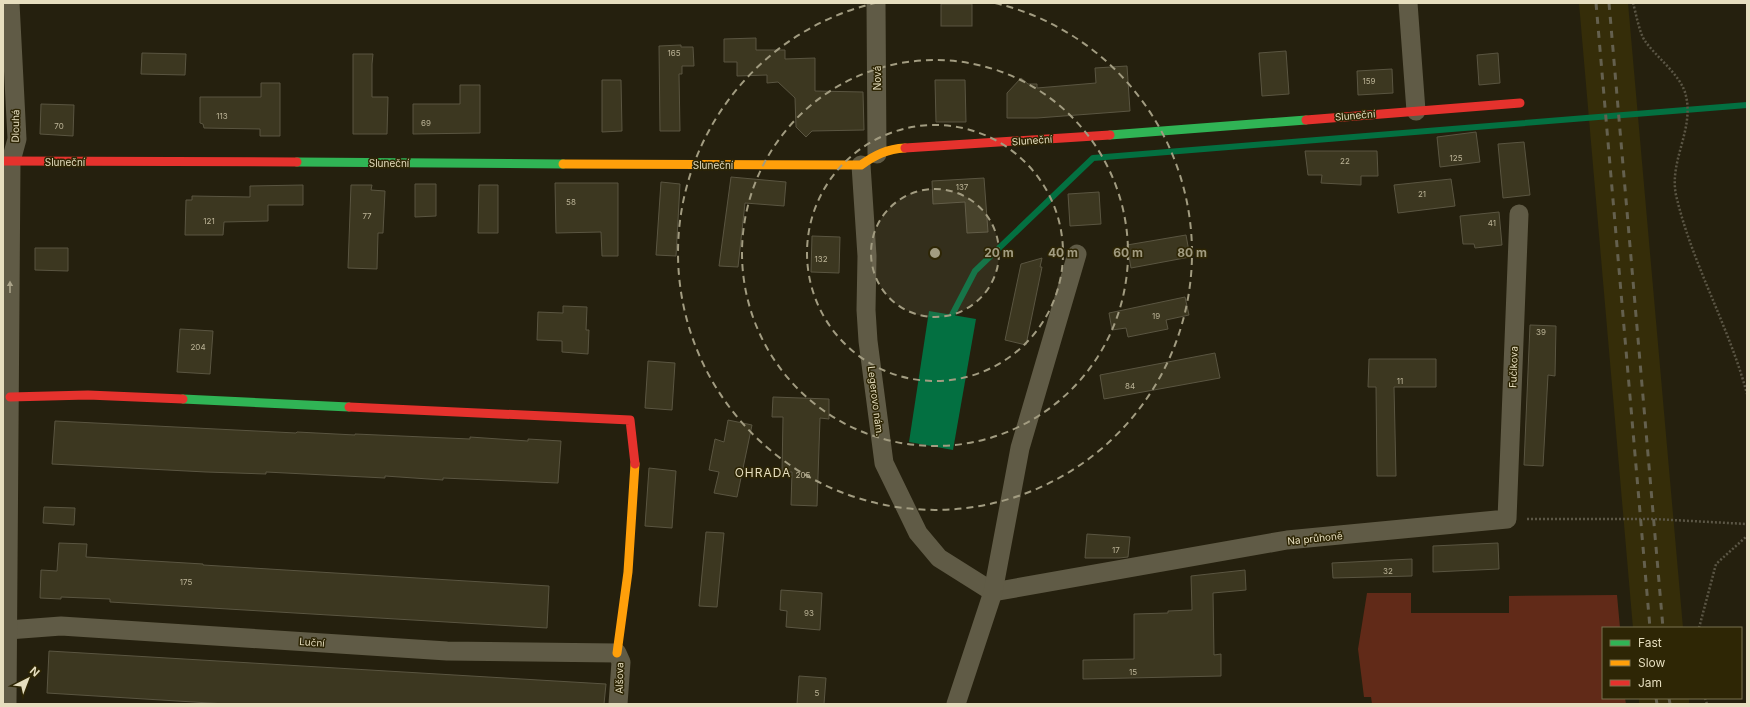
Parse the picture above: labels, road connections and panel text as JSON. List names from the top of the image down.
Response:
{
  "streets": {
    "street": [
      "Nová",
      "Sluneční",
      "Dlouhá",
      "Fučíkova",
      "Legerovo nám.",
      "Na průhoně",
      "Luční",
      "Alšova"
    ]
  },
  "crossings": [
    ["Nová", "Sluneční"],
    ["Sluneční", "Dlouhá"],
    ["Sluneční", "Legerovo nám."],
    ["Dlouhá", "Luční"],
    ["Fučíkova", "Na průhoně"],
    ["Legerovo nám.", "Na průhoně"],
    ["Luční", "Alšova"]
  ],
  "districts": ["OHRADA"],
  "house_numbers": [
    "165",
    "159",
    "113",
    "69",
    "70",
    "125",
    "22",
    "137",
    "21",
    "58",
    "77",
    "121",
    "41",
    "132",
    "19",
    "39",
    "204",
    "11",
    "84",
    "205",
    "17",
    "32",
    "175",
    "93",
    "15",
    "5"
  ],
  "legend": ["Fast", "Slow", "Jam"],
  "north": "top right",
  "rings": [
    "20 m",
    "40 m",
    "60 m",
    "80 m"
  ]
}
